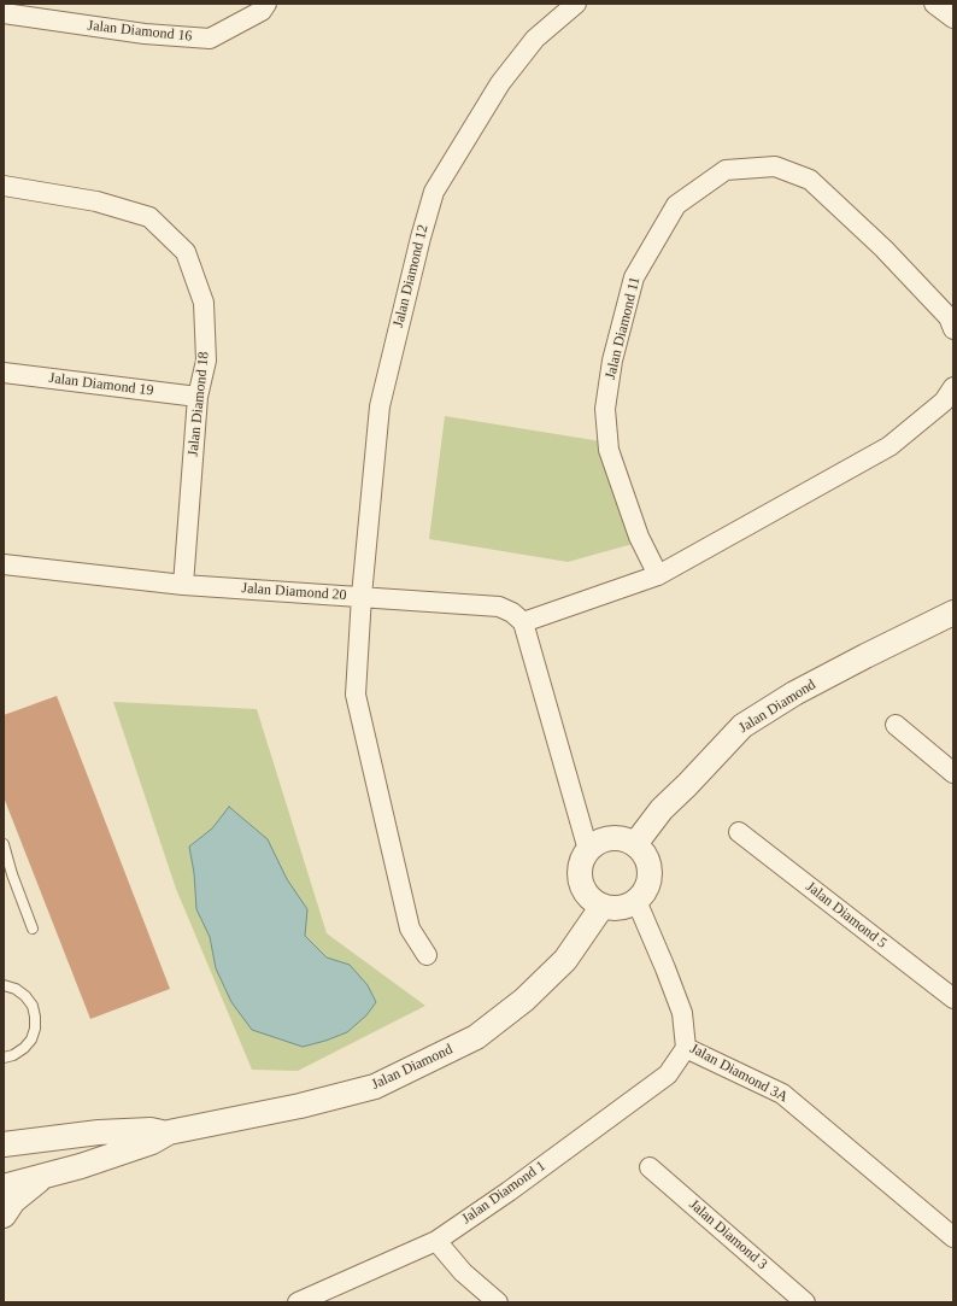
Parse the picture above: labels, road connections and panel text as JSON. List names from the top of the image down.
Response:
{
  "streets": {
    "street": [
      "Jalan Diamond 16",
      "Jalan Diamond 12",
      "Jalan Diamond 11",
      "Jalan Diamond 19",
      "Jalan Diamond 18",
      "Jalan Diamond 20",
      "Jalan Diamond",
      "Jalan Diamond 5",
      "Jalan Diamond 3A",
      "Jalan Diamond 1",
      "Jalan Diamond 3"
    ]
  },
  "crossings": [
    ["Jalan Diamond 12", "Jalan Diamond 20"],
    ["Jalan Diamond 19", "Jalan Diamond 18"],
    ["Jalan Diamond 18", "Jalan Diamond 20"],
    ["Jalan Diamond", "Jalan Diamond 3A"],
    ["Jalan Diamond 3A", "Jalan Diamond 1"]
  ]
}
